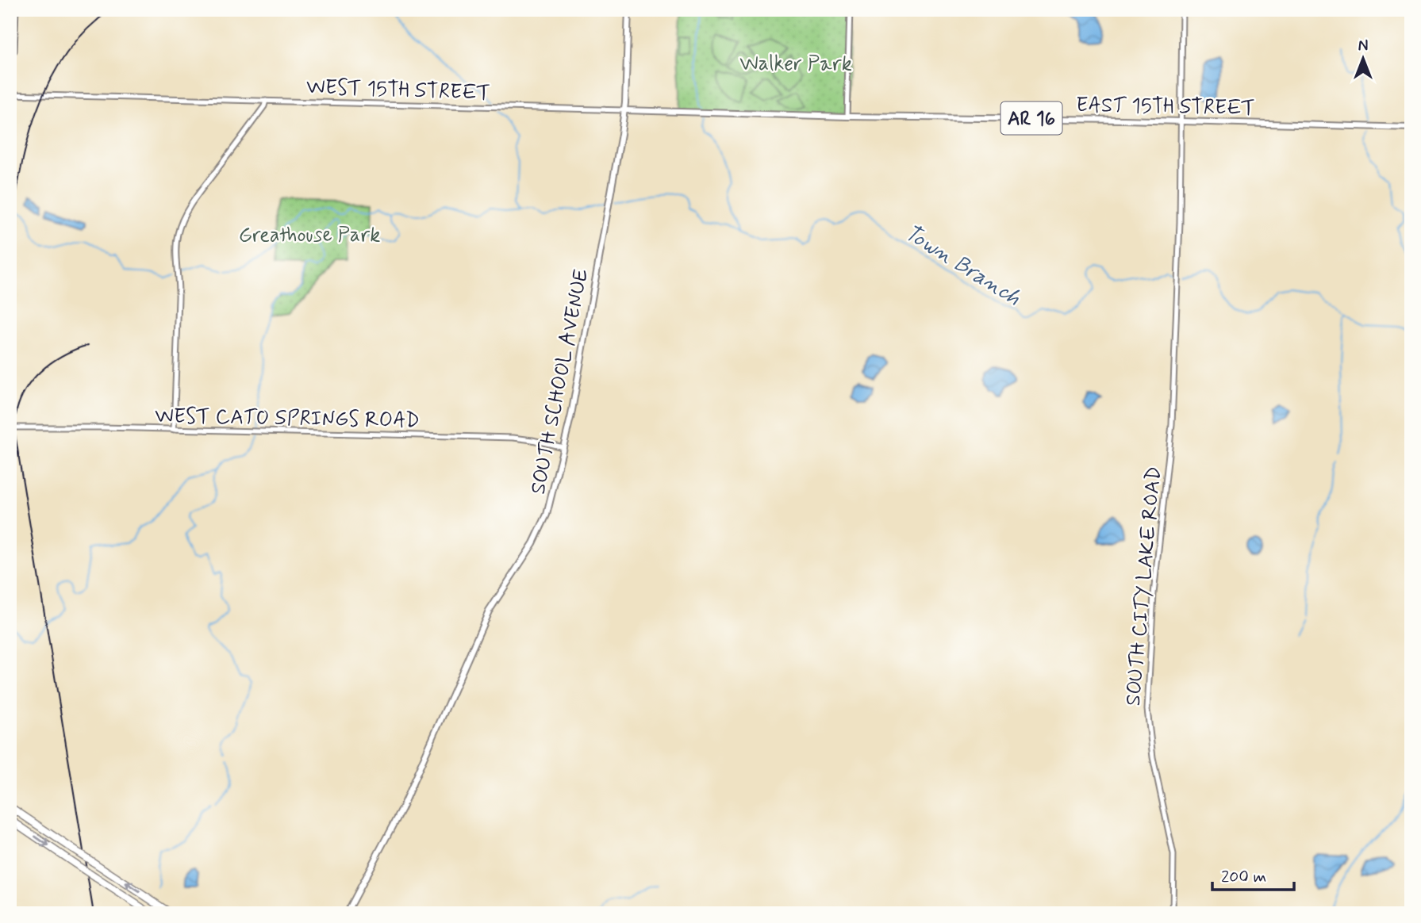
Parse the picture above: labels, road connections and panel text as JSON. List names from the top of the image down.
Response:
{
  "streets": {
    "main road": [
      "WEST 15TH STREET",
      "EAST 15TH STREET",
      "AR 16",
      "SOUTH SCHOOL AVENUE"
    ],
    "street": ["WEST CATO SPRINGS ROAD", "SOUTH CITY LAKE ROAD"]
  },
  "crossings": [
    ["WEST 15TH STREET", "EAST 15TH STREET"],
    ["WEST 15TH STREET", "SOUTH SCHOOL AVENUE"],
    ["EAST 15TH STREET", "SOUTH CITY LAKE ROAD"],
    ["SOUTH SCHOOL AVENUE", "WEST CATO SPRINGS ROAD"]
  ],
  "water": ["Town Branch"],
  "parks": ["Walker Park", "Greathouse Park"],
  "scale_bar": "200 m",
  "north": "top"
}
